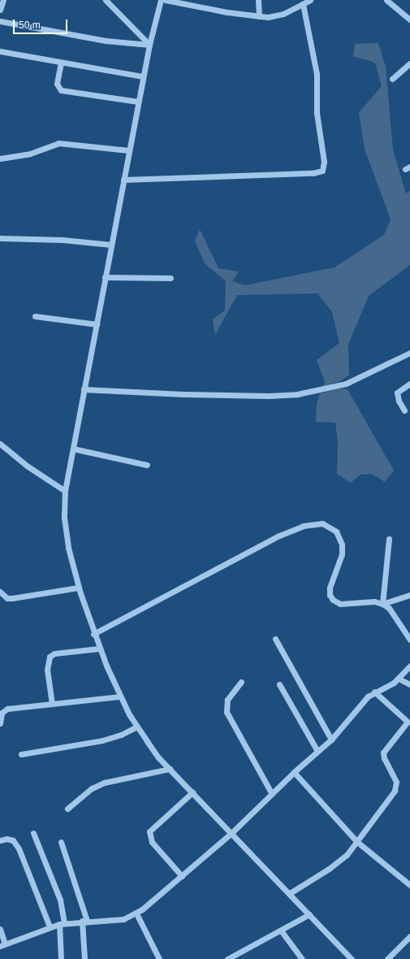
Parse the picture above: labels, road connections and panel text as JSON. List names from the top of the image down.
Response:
{
  "scale_bar": "50 m"
}
